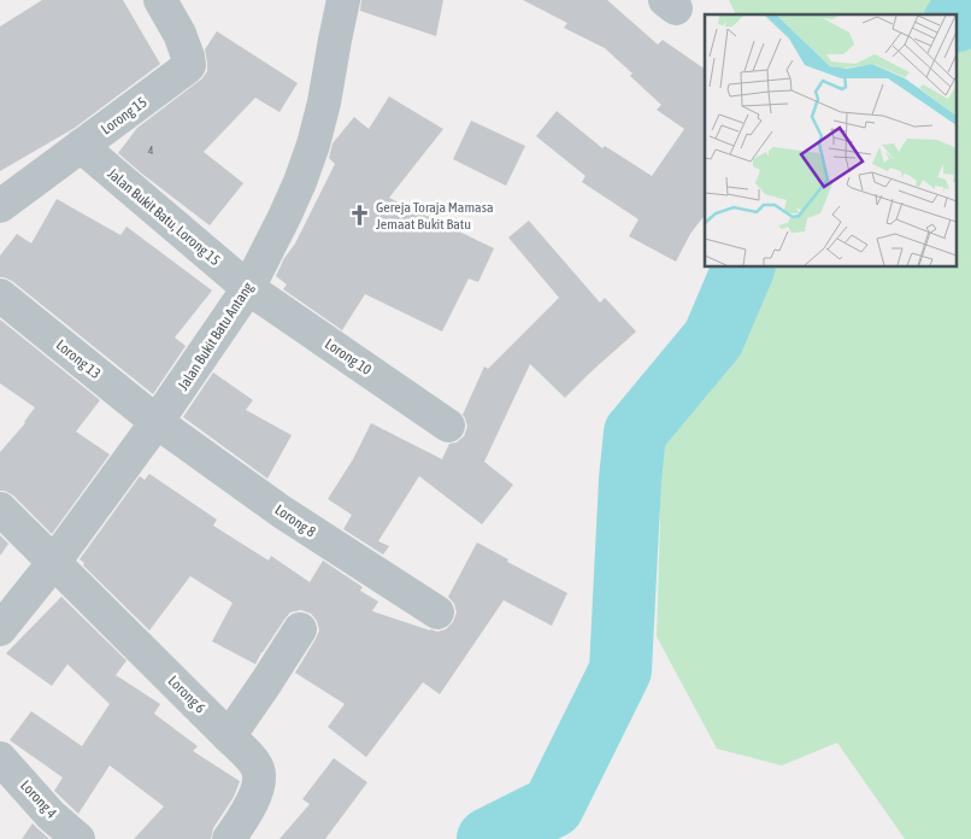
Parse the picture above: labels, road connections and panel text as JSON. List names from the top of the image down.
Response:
{
  "streets": {
    "street": [
      "Lorong 15",
      "Jalan Bukit Batu, Lorong 15",
      "Jalan Bukit Batu Antang",
      "Lorong 10",
      "Lorong 13",
      "Lorong 8",
      "Lorong 6",
      "Lorong 4"
    ]
  },
  "crossings": [
    ["Lorong 15", "Jalan Bukit Batu, Lorong 15"],
    ["Jalan Bukit Batu, Lorong 15", "Jalan Bukit Batu Antang"],
    ["Jalan Bukit Batu, Lorong 15", "Lorong 10"],
    ["Jalan Bukit Batu Antang", "Lorong 10"],
    ["Jalan Bukit Batu Antang", "Lorong 13"],
    ["Jalan Bukit Batu Antang", "Lorong 8"],
    ["Jalan Bukit Batu Antang", "Lorong 6"],
    ["Lorong 13", "Lorong 8"]
  ],
  "places": {
    "church": ["Gereja Toraja Mamasa Jemaat Bukit Batu"]
  },
  "house_numbers": ["4"]
}
